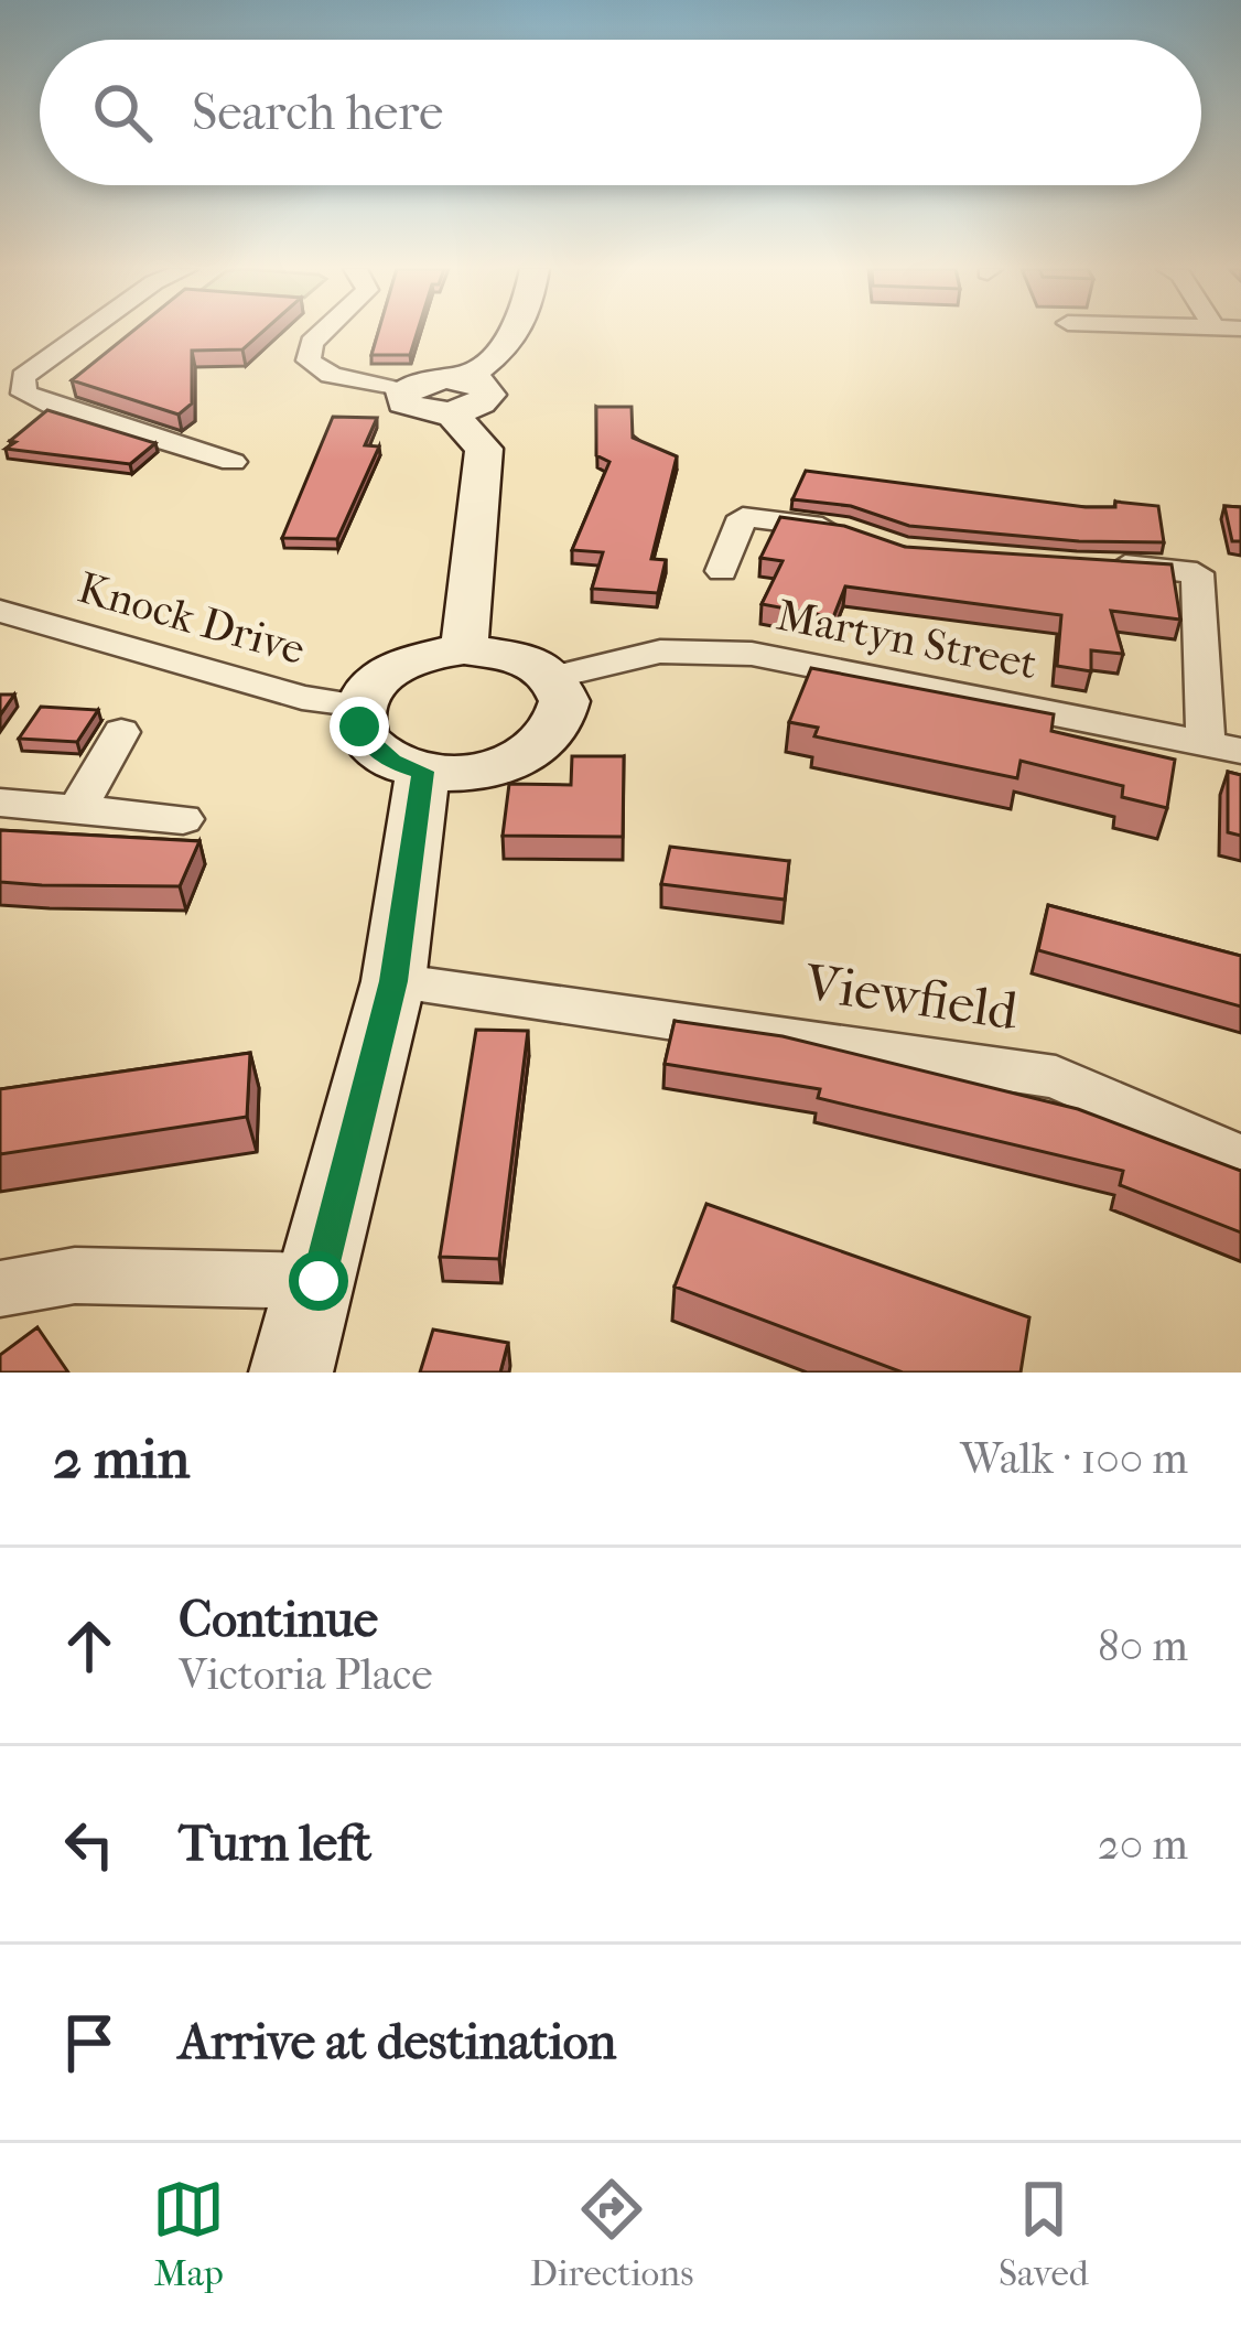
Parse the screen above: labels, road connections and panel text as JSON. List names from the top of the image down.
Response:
{
  "streets": {
    "street": ["Knock Drive", "Martyn Street", "Viewfield"]
  },
  "crossings": [
    ["Knock Drive", "Martyn Street"]
  ],
  "page": {
    "search": "Search here",
    "heading": ["2 min", "Walk · 100 m"],
    "list": [
      ["Continue", "Victoria Place", "80 m"],
      ["Turn left", "20 m"],
      "Arrive at destination"
    ],
    "nav": ["Map", "Directions", "Saved"]
  }
}
